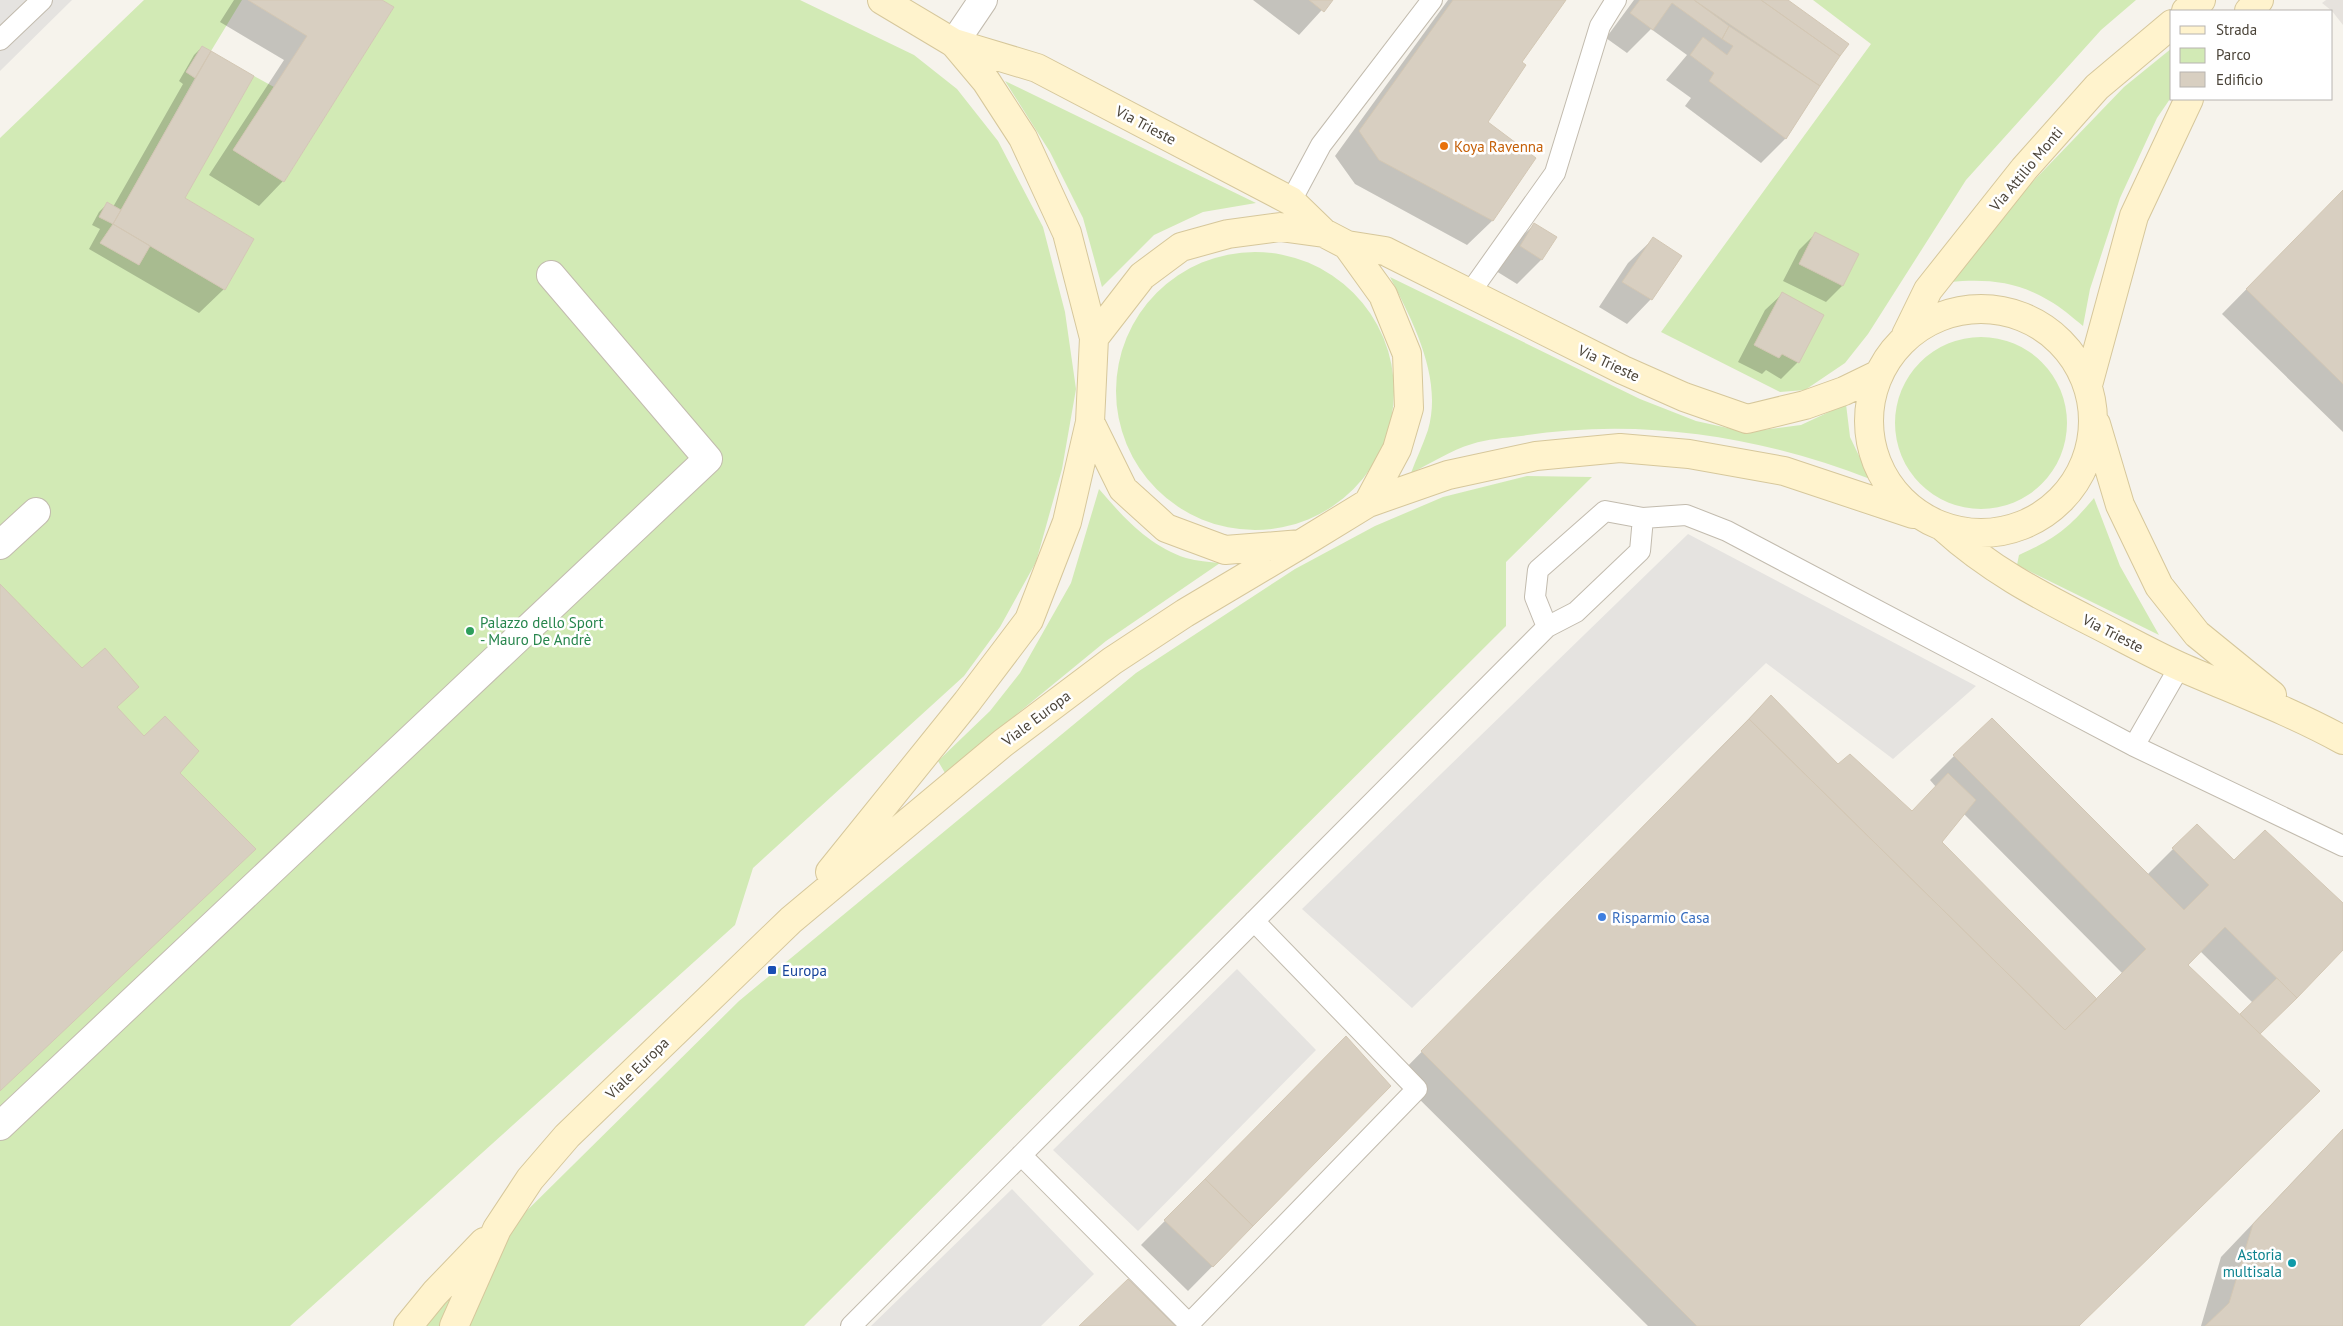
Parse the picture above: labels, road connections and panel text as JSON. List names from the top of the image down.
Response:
{
  "streets": {
    "main road": ["Via Trieste", "Via Attilio Monti", "Viale Europa"]
  },
  "crossings": [
    ["Via Trieste", "Via Attilio Monti"],
    ["Via Trieste", "Viale Europa"]
  ],
  "places": {
    "other": [
      "Koya Ravenna",
      "Palazzo dello Sport - Mauro De Andrè",
      "Risparmio Casa",
      "Astoria multisala"
    ],
    "transit": ["Europa"]
  },
  "legend": ["Strada", "Parco", "Edificio"]
}
